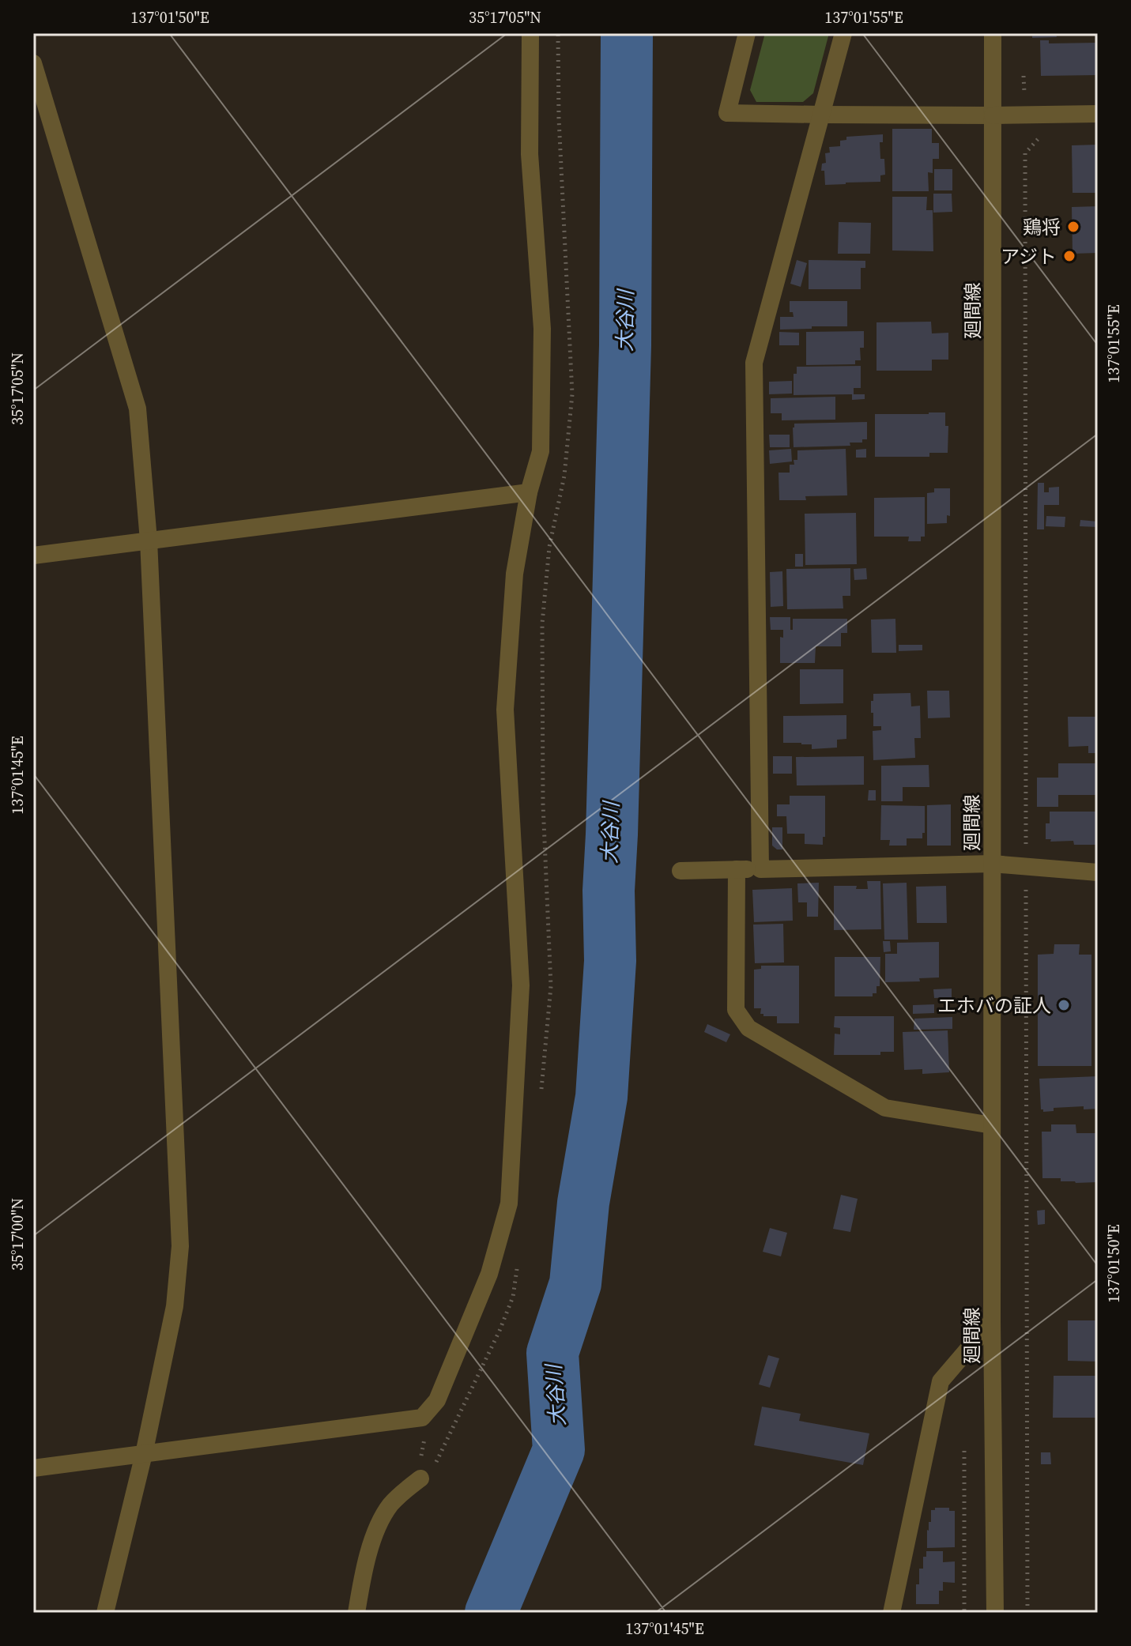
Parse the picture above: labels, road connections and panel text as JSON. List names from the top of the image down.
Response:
{
  "streets": {
    "street": ["廻間線"]
  },
  "water": ["大谷川"],
  "places": ["鶏将", "アジト", "エホバの証人"],
  "coordinates": [
    "137°01'50\"E",
    "35°17'05\"N",
    "137°01'55\"E",
    "137°01'45\"E",
    "35°17'00\"N"
  ]
}
